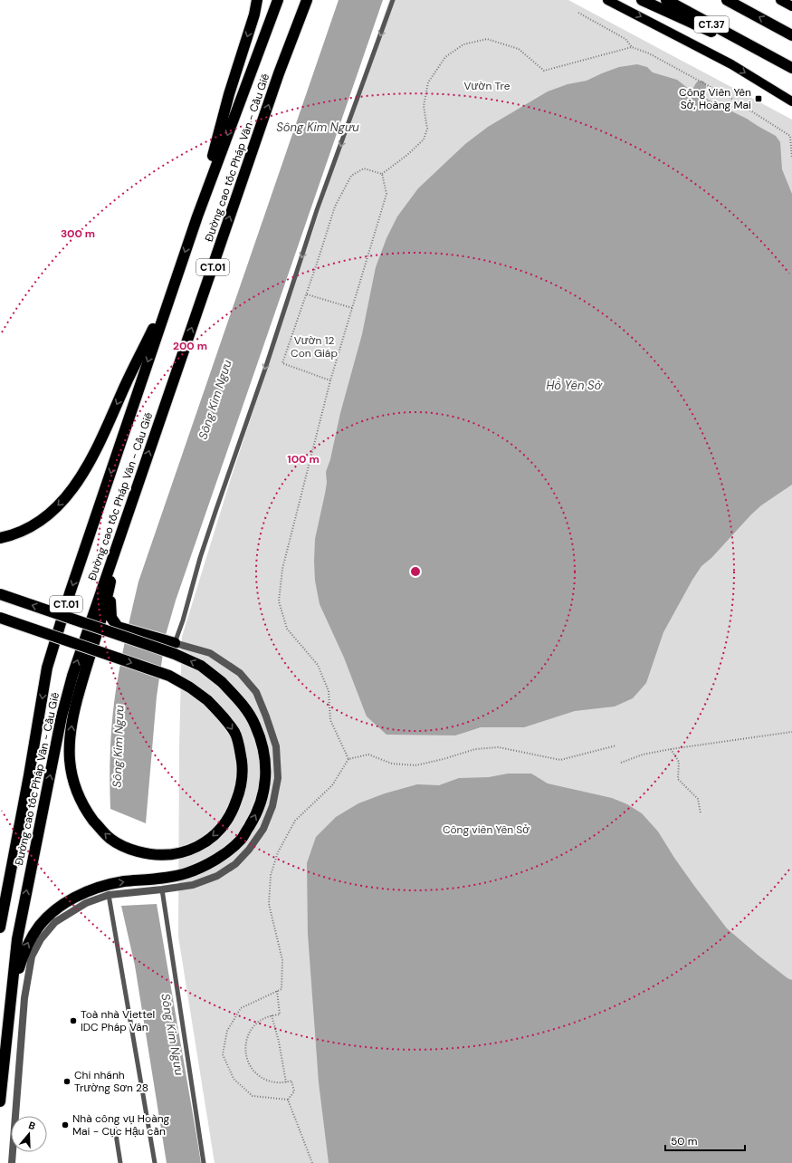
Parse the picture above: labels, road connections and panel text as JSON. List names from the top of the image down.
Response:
{
  "streets": {
    "highway": ["CT.37", "Đường cao tốc Pháp Vân - Cầu Giẽ", "CT.01"]
  },
  "water": ["Sông Kim Ngưu", "Hồ Yên Sở"],
  "parks": ["Vườn Tre", "Vườn 12 Con Giáp", "Công viên Yên Sở"],
  "places": {
    "transit": ["Công Viên Yên Sở, Hoàng Mai"],
    "other": ["Toà nhà Viettel IDC Pháp Vân", "Chi nhánh Trường Sơn 28", "Nhà công vụ Hoàng Mai - Cục Hậu cần"]
  },
  "scale_bar": "50 m",
  "north": "top",
  "rings": ["300 m", "200 m", "100 m"]
}
